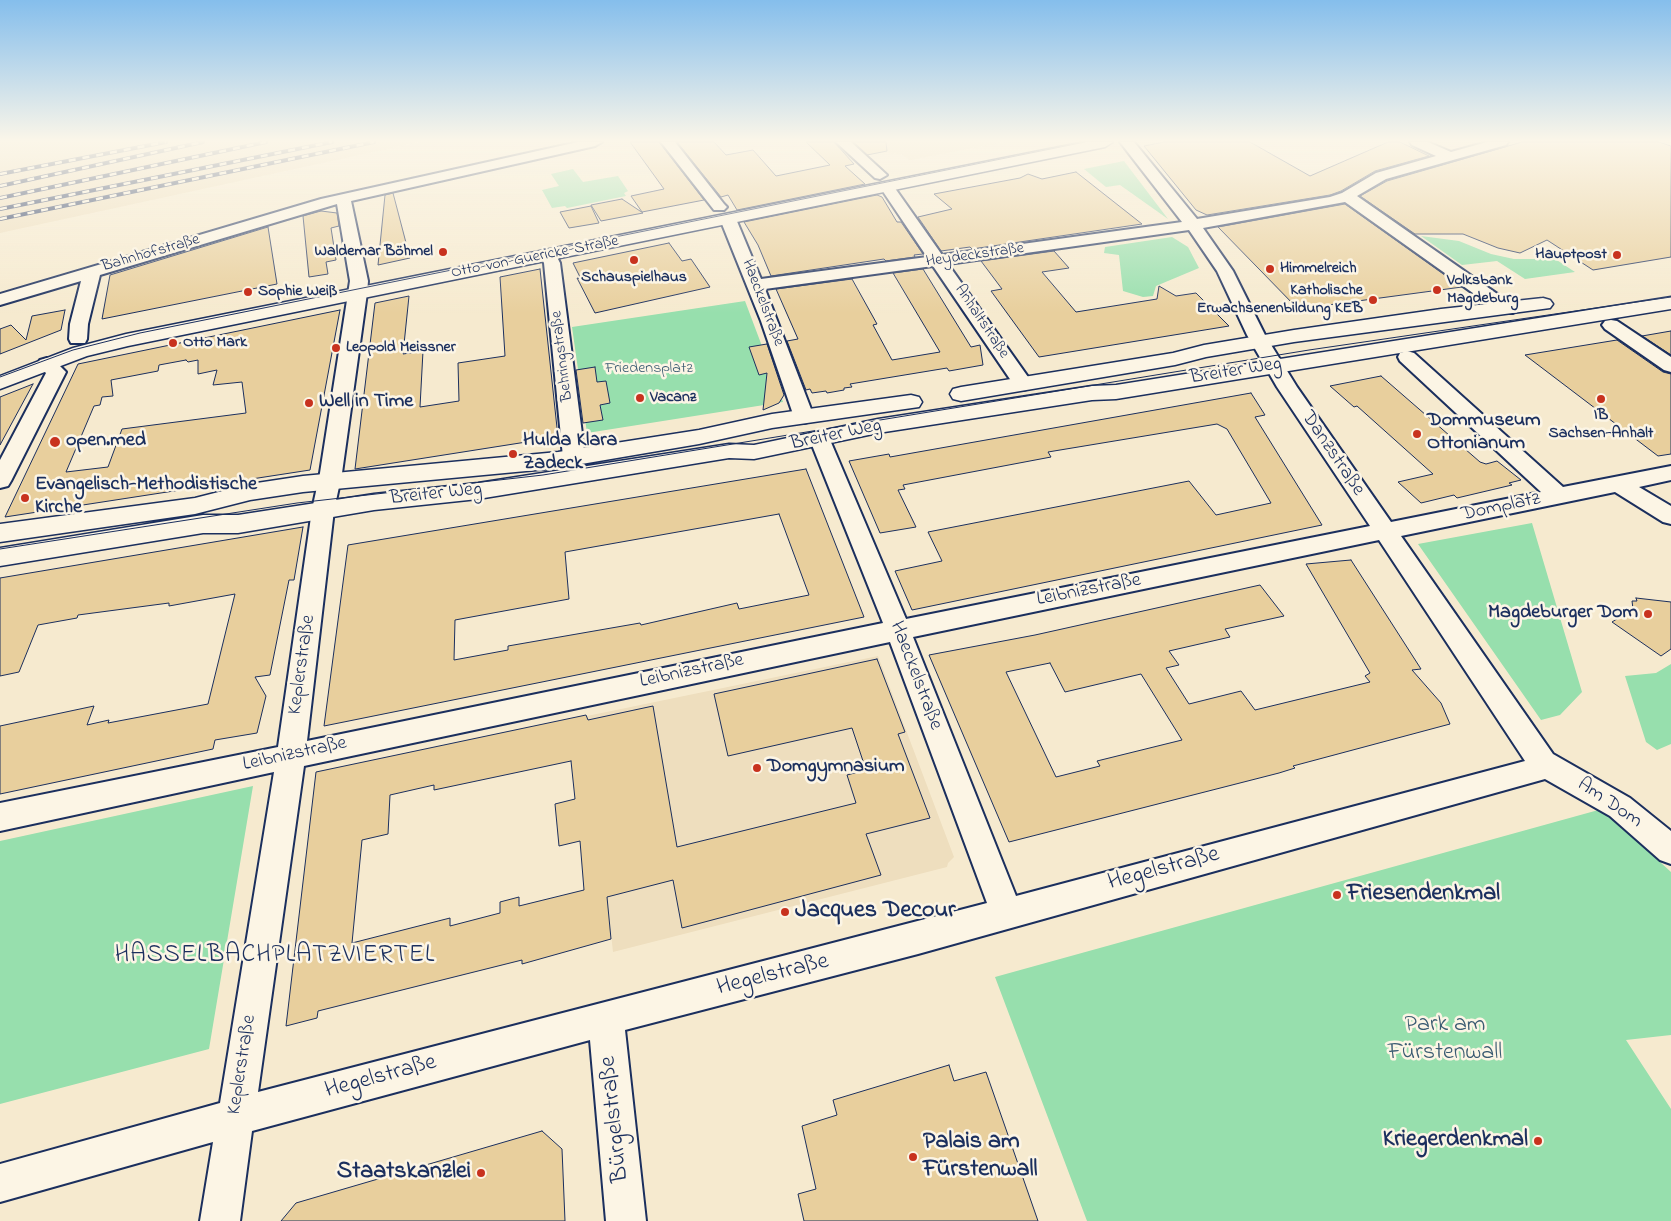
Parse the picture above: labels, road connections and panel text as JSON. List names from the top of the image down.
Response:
{
  "streets": {
    "street": [
      "Bahnhofstraße",
      "Heydeckstraße",
      "Otto-von-Guericke-Straße",
      "Haeckelstraße",
      "Anhaltstraße",
      "Behringstraße",
      "Breiter Weg",
      "Danzstraße",
      "Domplatz",
      "Leibnizstraße",
      "Keplerstraße",
      "Am Dom",
      "Hegelstraße",
      "Bürgelstraße"
    ]
  },
  "crossings": [
    ["Heydeckstraße", "Haeckelstraße"],
    ["Heydeckstraße", "Anhaltstraße"],
    ["Heydeckstraße", "Danzstraße"],
    ["Otto-von-Guericke-Straße", "Haeckelstraße"],
    ["Otto-von-Guericke-Straße", "Behringstraße"],
    ["Otto-von-Guericke-Straße", "Keplerstraße"],
    ["Haeckelstraße", "Breiter Weg"],
    ["Haeckelstraße", "Leibnizstraße"],
    ["Haeckelstraße", "Hegelstraße"],
    ["Anhaltstraße", "Breiter Weg"],
    ["Behringstraße", "Breiter Weg"],
    ["Breiter Weg", "Danzstraße"],
    ["Breiter Weg", "Keplerstraße"],
    ["Danzstraße", "Domplatz"],
    ["Danzstraße", "Leibnizstraße"],
    ["Danzstraße", "Am Dom"],
    ["Danzstraße", "Hegelstraße"],
    ["Domplatz", "Leibnizstraße"],
    ["Leibnizstraße", "Keplerstraße"],
    ["Keplerstraße", "Hegelstraße"],
    ["Am Dom", "Hegelstraße"],
    ["Hegelstraße", "Bürgelstraße"]
  ],
  "districts": ["HASSELBACHPLATZVIERTEL"],
  "parks": ["Friedensplatz", "Park am Fürstenwall"],
  "places": [
    "Waldemar Böhmel",
    "Hauptpost",
    "Schauspielhaus",
    "Himmelreich",
    "Volksbank Magdeburg",
    "Sophie Weiß",
    "Katholische Erwachsenenbildung KEB",
    "Otto Mark",
    "Leopold Meissner",
    "Vacanz",
    "IB Sachsen-Anhalt",
    "Well in Time",
    "Dommuseum Ottonianum",
    "open.med",
    "Hulda Klara Zadeck",
    "Evangelisch-Methodistische Kirche",
    "Magdeburger Dom",
    "Domgymnasium",
    "Friesendenkmal",
    "Jacques Decour",
    "Kriegerdenkmal",
    "Palais am Fürstenwall",
    "Staatskanzlei"
  ]
}
